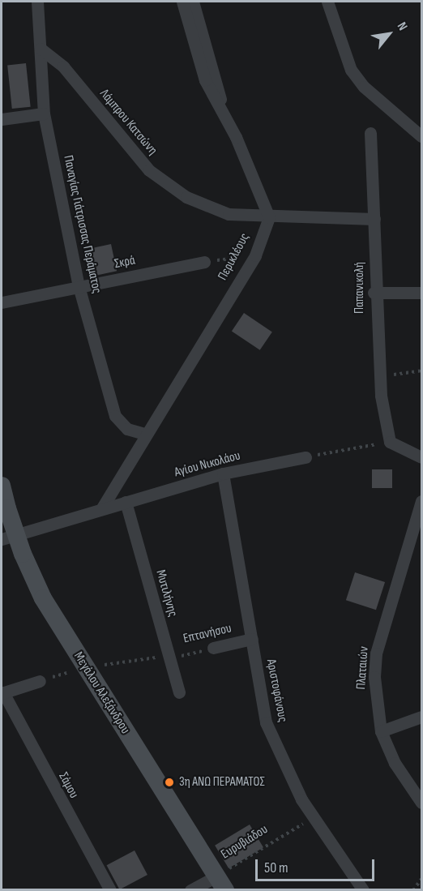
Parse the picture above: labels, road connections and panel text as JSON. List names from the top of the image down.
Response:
{
  "streets": {
    "street": [
      "Λάμπρου Κατσώνη",
      "Παναγίας Γιάτρισσας Περάματος",
      "Περικλέους",
      "Σκρά",
      "Παπανικολή",
      "Αγίου Νικολάου",
      "Μυτιλήνης",
      "Επτανήσου",
      "Πλαταιών",
      "Αριστοφάνους",
      "Μεγάλου Αλεξάνδρου",
      "Σάμου",
      "Ευρυβιάδου"
    ]
  },
  "crossings": [
    ["Λάμπρου Κατσώνη", "Παναγίας Γιάτρισσας Περάματος"],
    ["Λάμπρου Κατσώνη", "Περικλέους"],
    ["Λάμπρου Κατσώνη", "Παπανικολή"],
    ["Παναγίας Γιάτρισσας Περάματος", "Περικλέους"],
    ["Παναγίας Γιάτρισσας Περάματος", "Σκρά"],
    ["Περικλέους", "Αγίου Νικολάου"],
    ["Αγίου Νικολάου", "Μυτιλήνης"],
    ["Αγίου Νικολάου", "Αριστοφάνους"],
    ["Μυτιλήνης", "Επτανήσου"],
    ["Επτανήσου", "Αριστοφάνους"],
    ["Αριστοφάνους", "Ευρυβιάδου"],
    ["Μεγάλου Αλεξάνδρου", "Ευρυβιάδου"]
  ],
  "places": ["3η ΑΝΩ ΠΕΡΑΜΑΤΟΣ"],
  "scale_bar": "50 m",
  "north": "top right"
}
